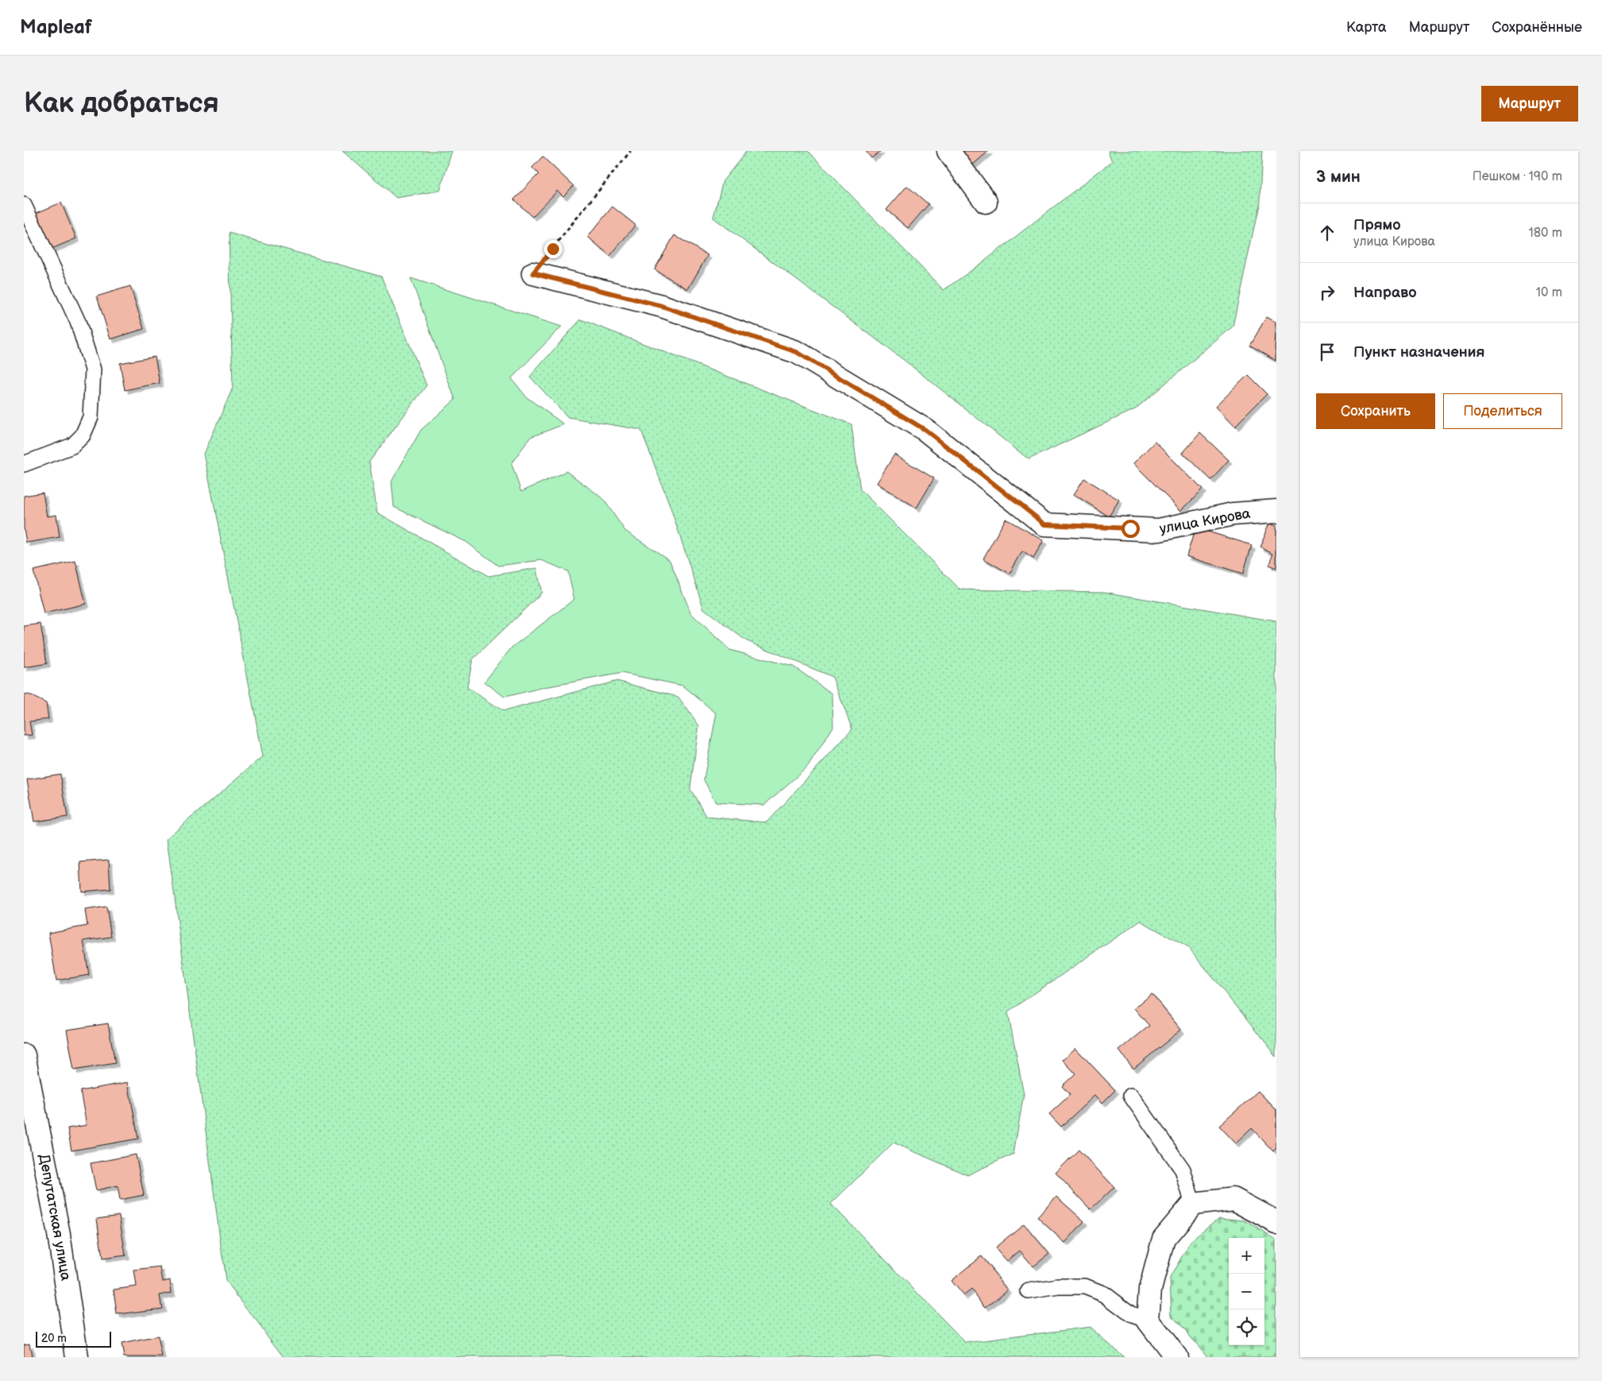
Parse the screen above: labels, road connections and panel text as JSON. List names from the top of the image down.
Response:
{
  "streets": {
    "street": ["улица Кирова", "Депутатская улица"]
  },
  "scale_bar": "20 m",
  "page": {
    "header": "Mapleaf",
    "nav": ["Карта", "Маршрут", "Сохранённые"],
    "buttons": [
      "Маршрут",
      ["Сохранить", "Поделиться"]
    ],
    "title": "Как добраться",
    "heading": ["3 мин", "Пешком · 190 m"],
    "list": [
      ["Прямо", "улица Кирова", "180 m"],
      ["Направо", "10 m"],
      "Пункт назначения"
    ],
    "map_buttons": ["+", "−"],
    "scale": "20 m"
  }
}
